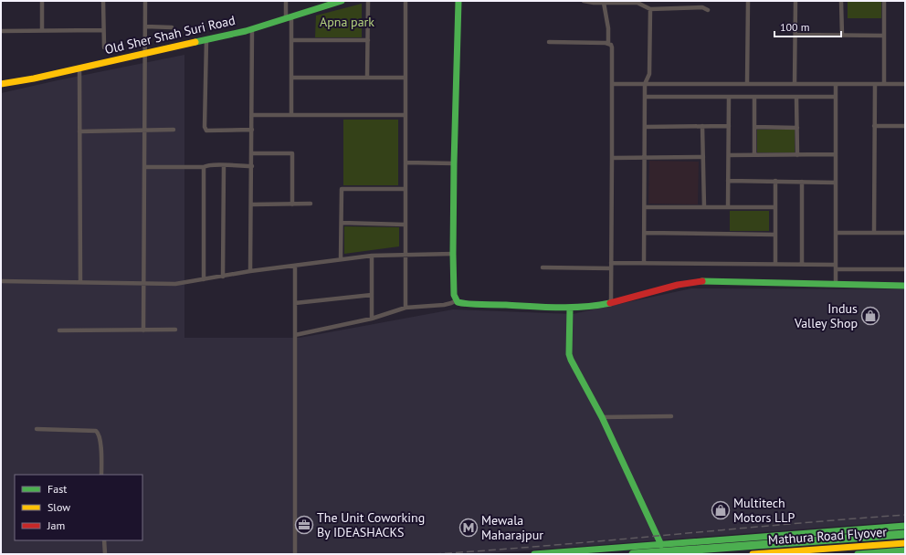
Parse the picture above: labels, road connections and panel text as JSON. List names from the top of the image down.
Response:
{
  "streets": {
    "main road": ["Old Sher Shah Suri Road", "Mathura Road Flyover"]
  },
  "parks": ["Apna park"],
  "places": {
    "shop": ["Indus Valley Shop", "Multitech Motors LLP"],
    "office": ["The Unit Coworking By IDEASHACKS"],
    "metro station": ["Mewala Maharajpur"]
  },
  "legend": ["Fast", "Slow", "Jam"],
  "scale_bar": "100 m"
}
